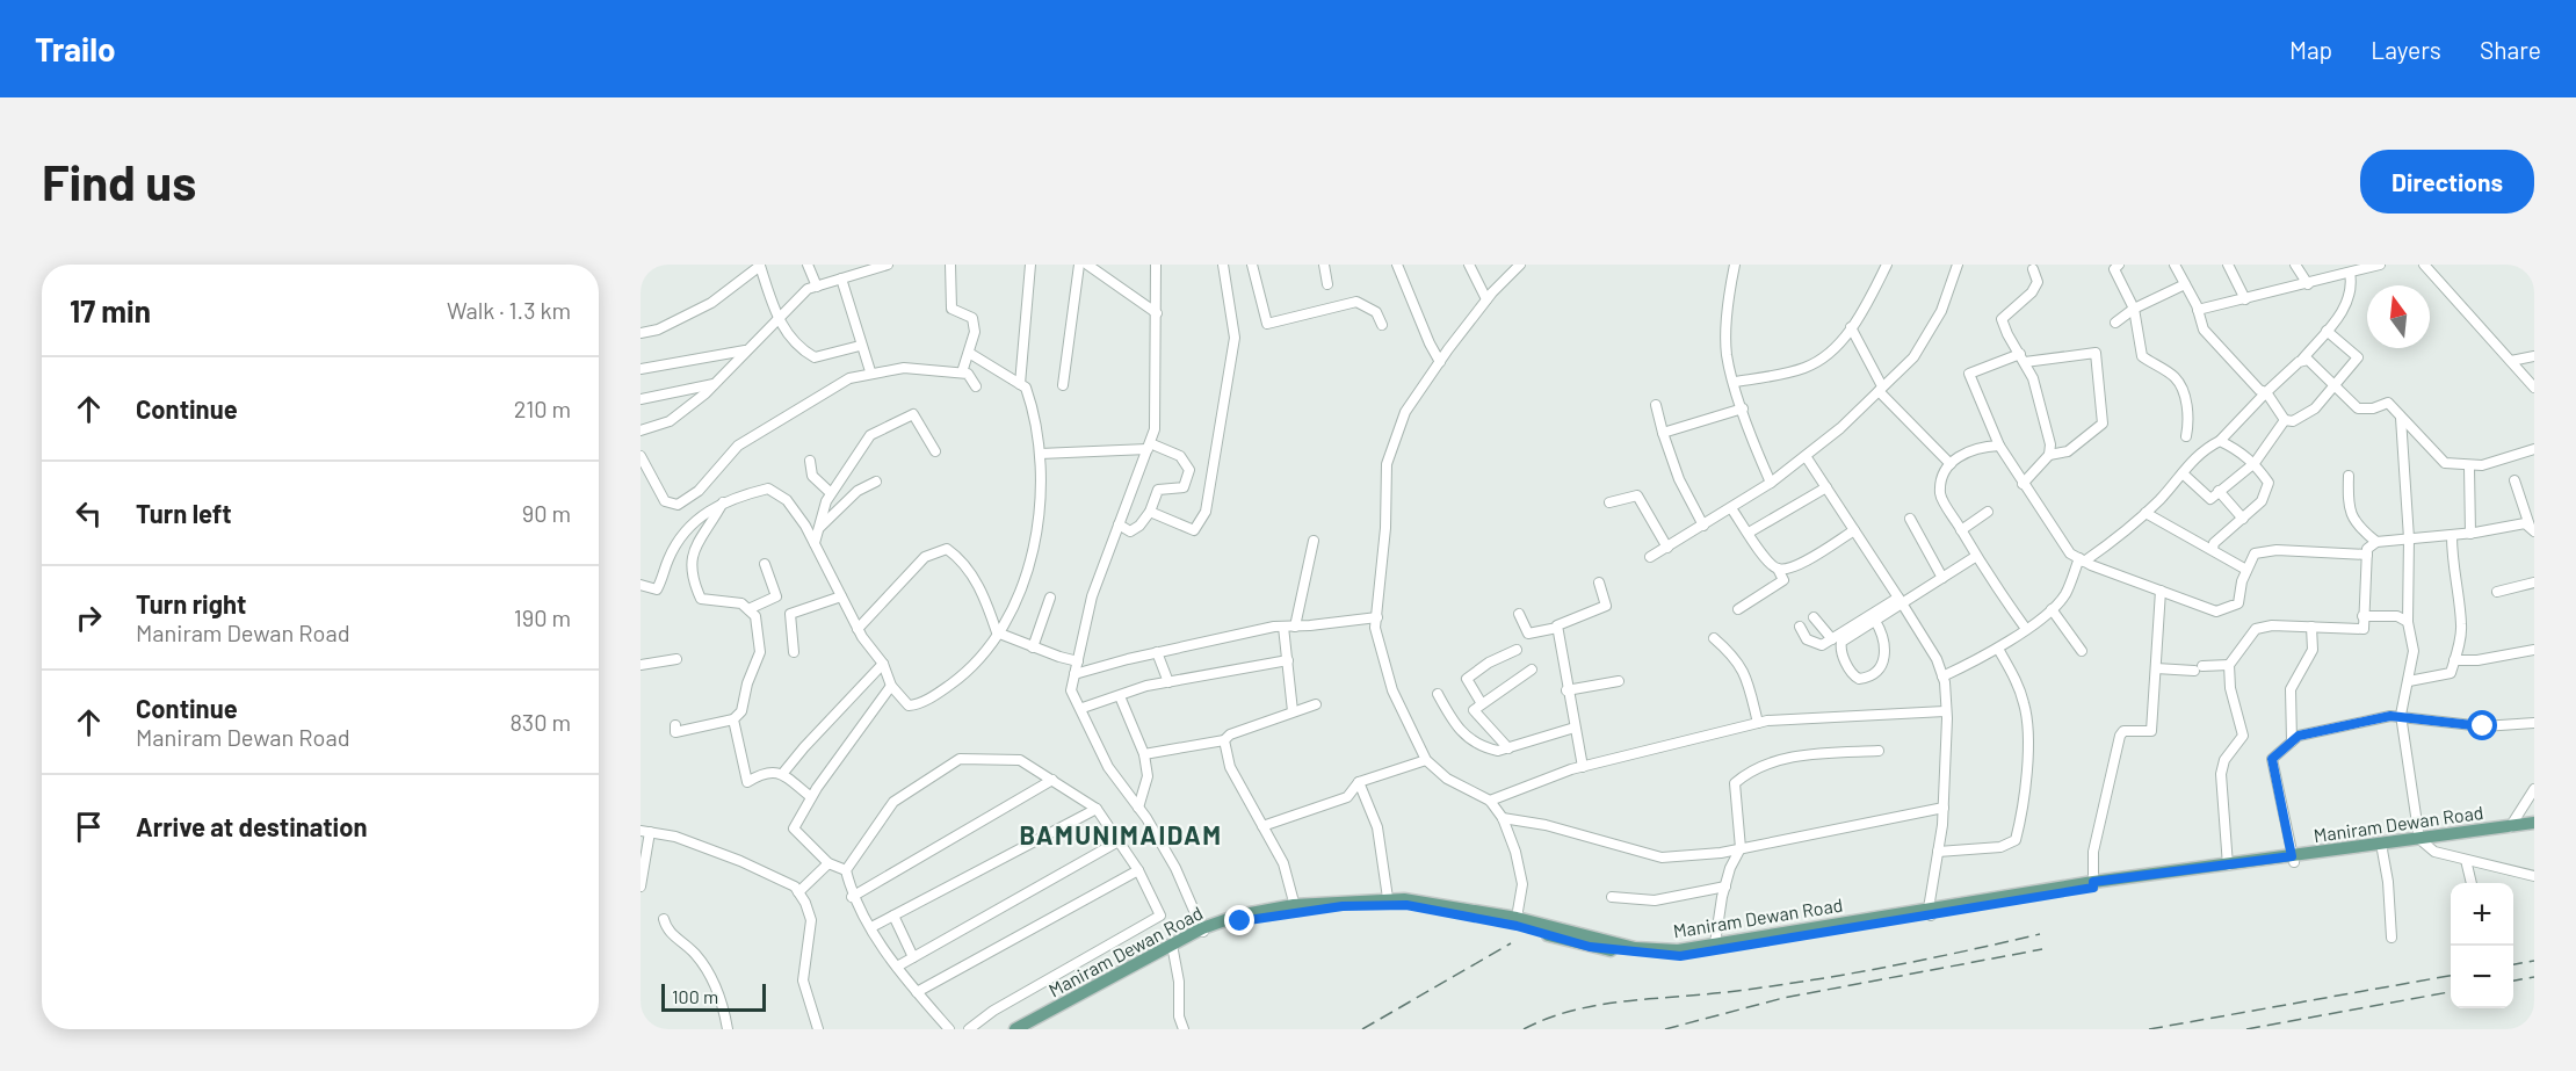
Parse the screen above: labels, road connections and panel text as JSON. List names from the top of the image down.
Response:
{
  "streets": {
    "main road": ["Maniram Dewan Road"]
  },
  "districts": ["BAMUNIMAIDAM"],
  "scale_bar": "100 m",
  "north": "top",
  "page": {
    "header": "Trailo",
    "nav": ["Map", "Layers", "Share"],
    "buttons": "Directions",
    "title": "Find us",
    "heading": ["17 min", "Walk · 1.3 km"],
    "list": [
      ["Continue", "210 m"],
      ["Turn left", "90 m"],
      ["Turn right", "Maniram Dewan Road", "190 m"],
      ["Continue", "Maniram Dewan Road", "830 m"],
      "Arrive at destination"
    ],
    "map_buttons": ["+", "−"],
    "scale": "100 m"
  }
}
